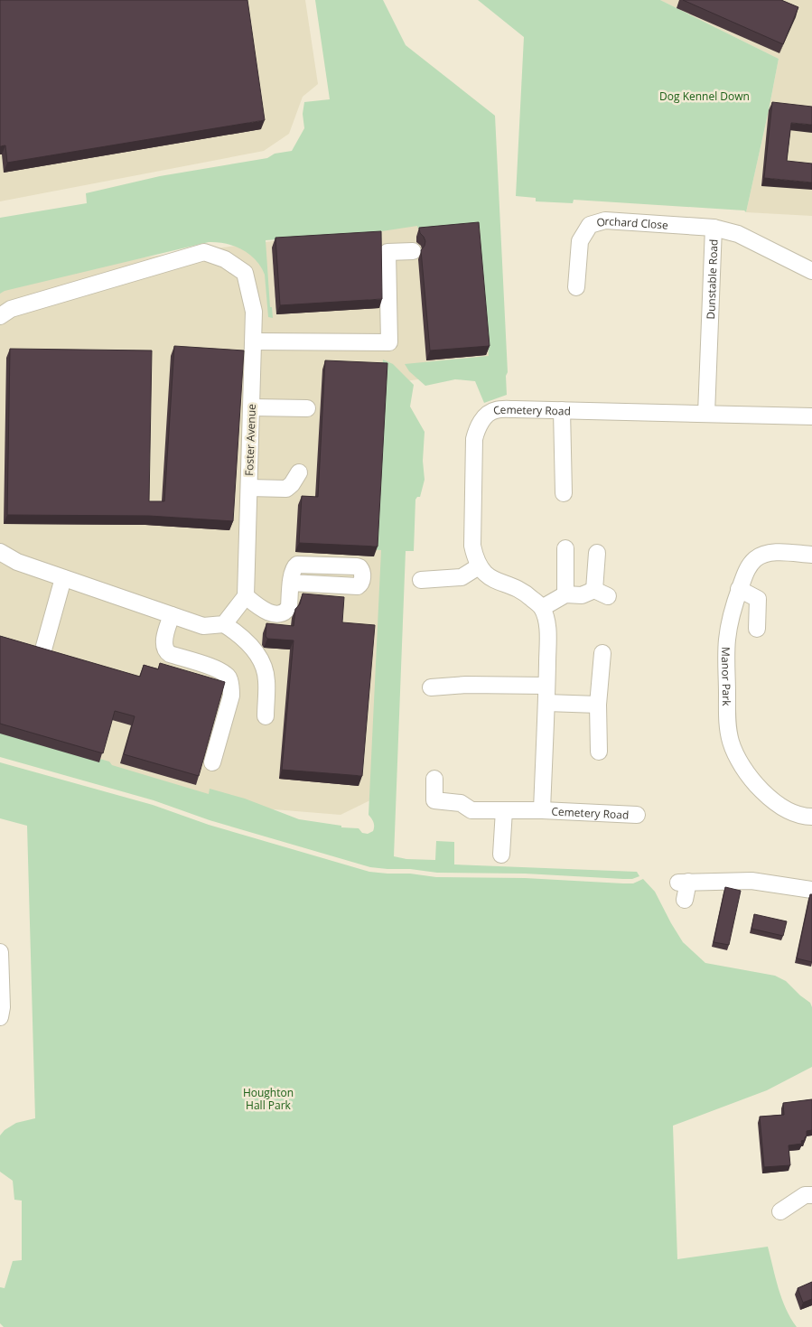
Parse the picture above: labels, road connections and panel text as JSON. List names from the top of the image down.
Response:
{
  "streets": {
    "street": [
      "Orchard Close",
      "Dunstable Road",
      "Cemetery Road",
      "Foster Avenue",
      "Manor Park"
    ]
  },
  "crossings": [
    ["Orchard Close", "Dunstable Road"],
    ["Dunstable Road", "Cemetery Road"]
  ],
  "parks": ["Dog Kennel Down", "Houghton Hall Park"]
}
